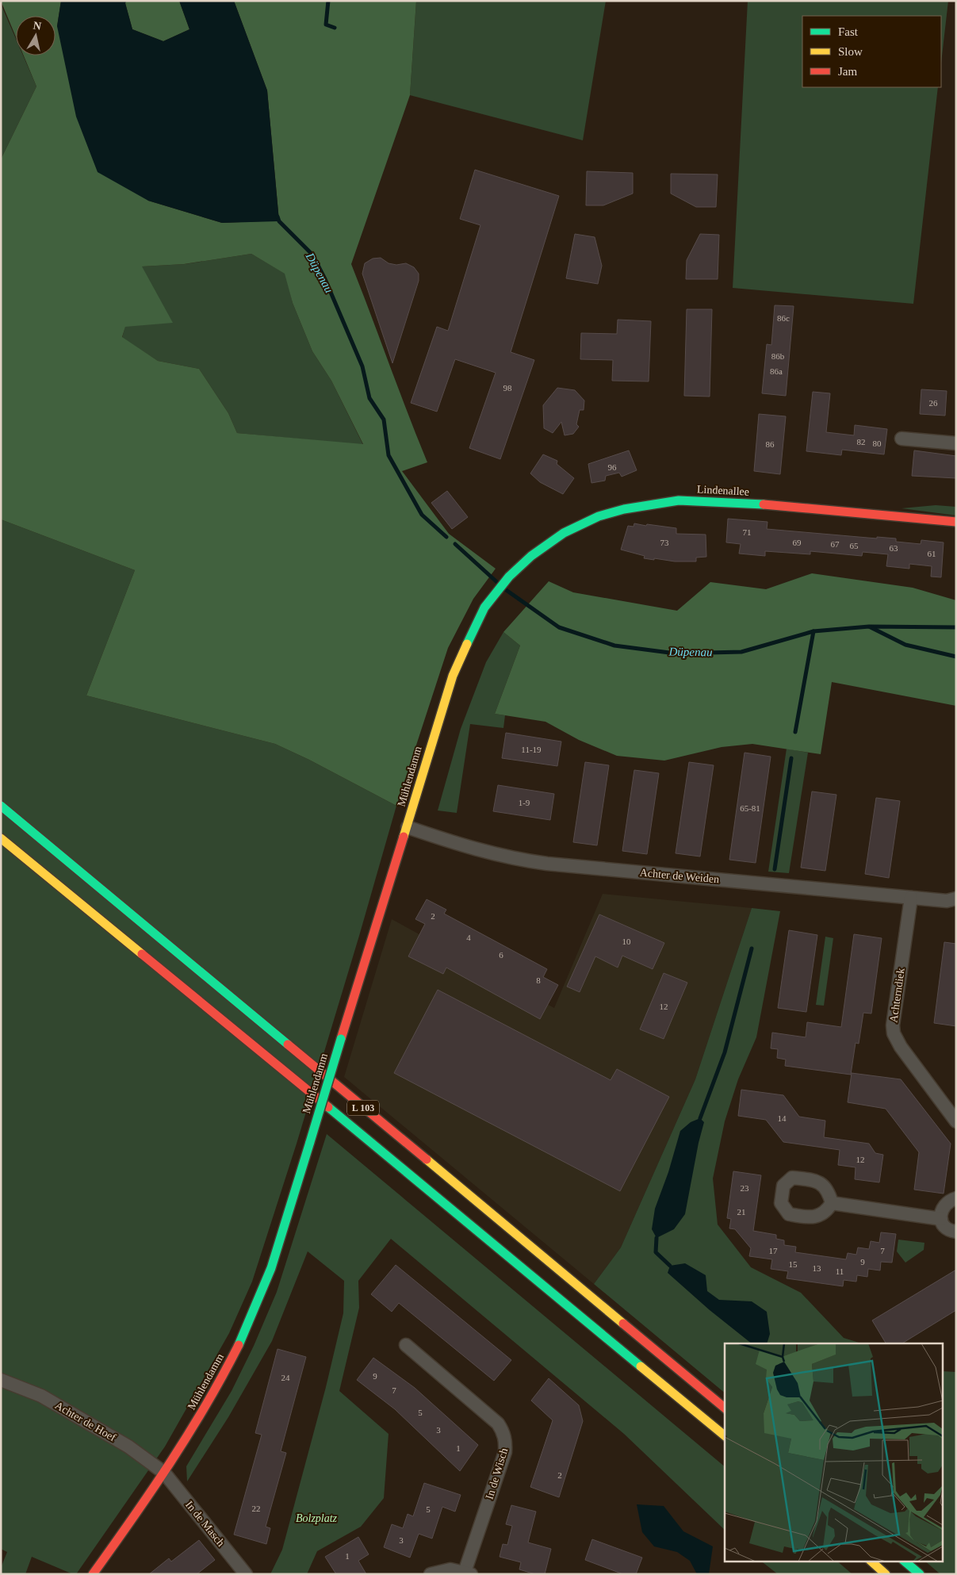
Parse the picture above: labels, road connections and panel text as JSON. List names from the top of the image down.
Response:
{
  "streets": {
    "main road": ["Lindenallee", "Mühlendamm", "L 103"],
    "street": [
      "Achter de Weiden",
      "Achterndiek",
      "Achter de Hoef",
      "In de Wisch",
      "In de Masch"
    ]
  },
  "crossings": [
    ["Lindenallee", "Mühlendamm"],
    ["Mühlendamm", "Achter de Weiden"],
    ["Mühlendamm", "Achter de Hoef"],
    ["Mühlendamm", "In de Masch"],
    ["Achter de Weiden", "Achterndiek"],
    ["Achter de Hoef", "In de Masch"]
  ],
  "water": ["Düpenau"],
  "parks": ["Bolzplatz"],
  "house_numbers": [
    "86c",
    "86b",
    "86a",
    "98",
    "26",
    "82",
    "80",
    "86",
    "96",
    "71",
    "73",
    "69",
    "67",
    "65",
    "63",
    "61",
    "11-19",
    "1-9",
    "65-81",
    "2",
    "4",
    "10",
    "6",
    "8",
    "12",
    "14",
    "12",
    "23",
    "21",
    "17",
    "7",
    "9",
    "15",
    "13",
    "11",
    "9",
    "24",
    "7",
    "5",
    "3",
    "1",
    "2",
    "22",
    "5",
    "3",
    "1"
  ],
  "legend": ["Fast", "Slow", "Jam"],
  "north": "top"
}
